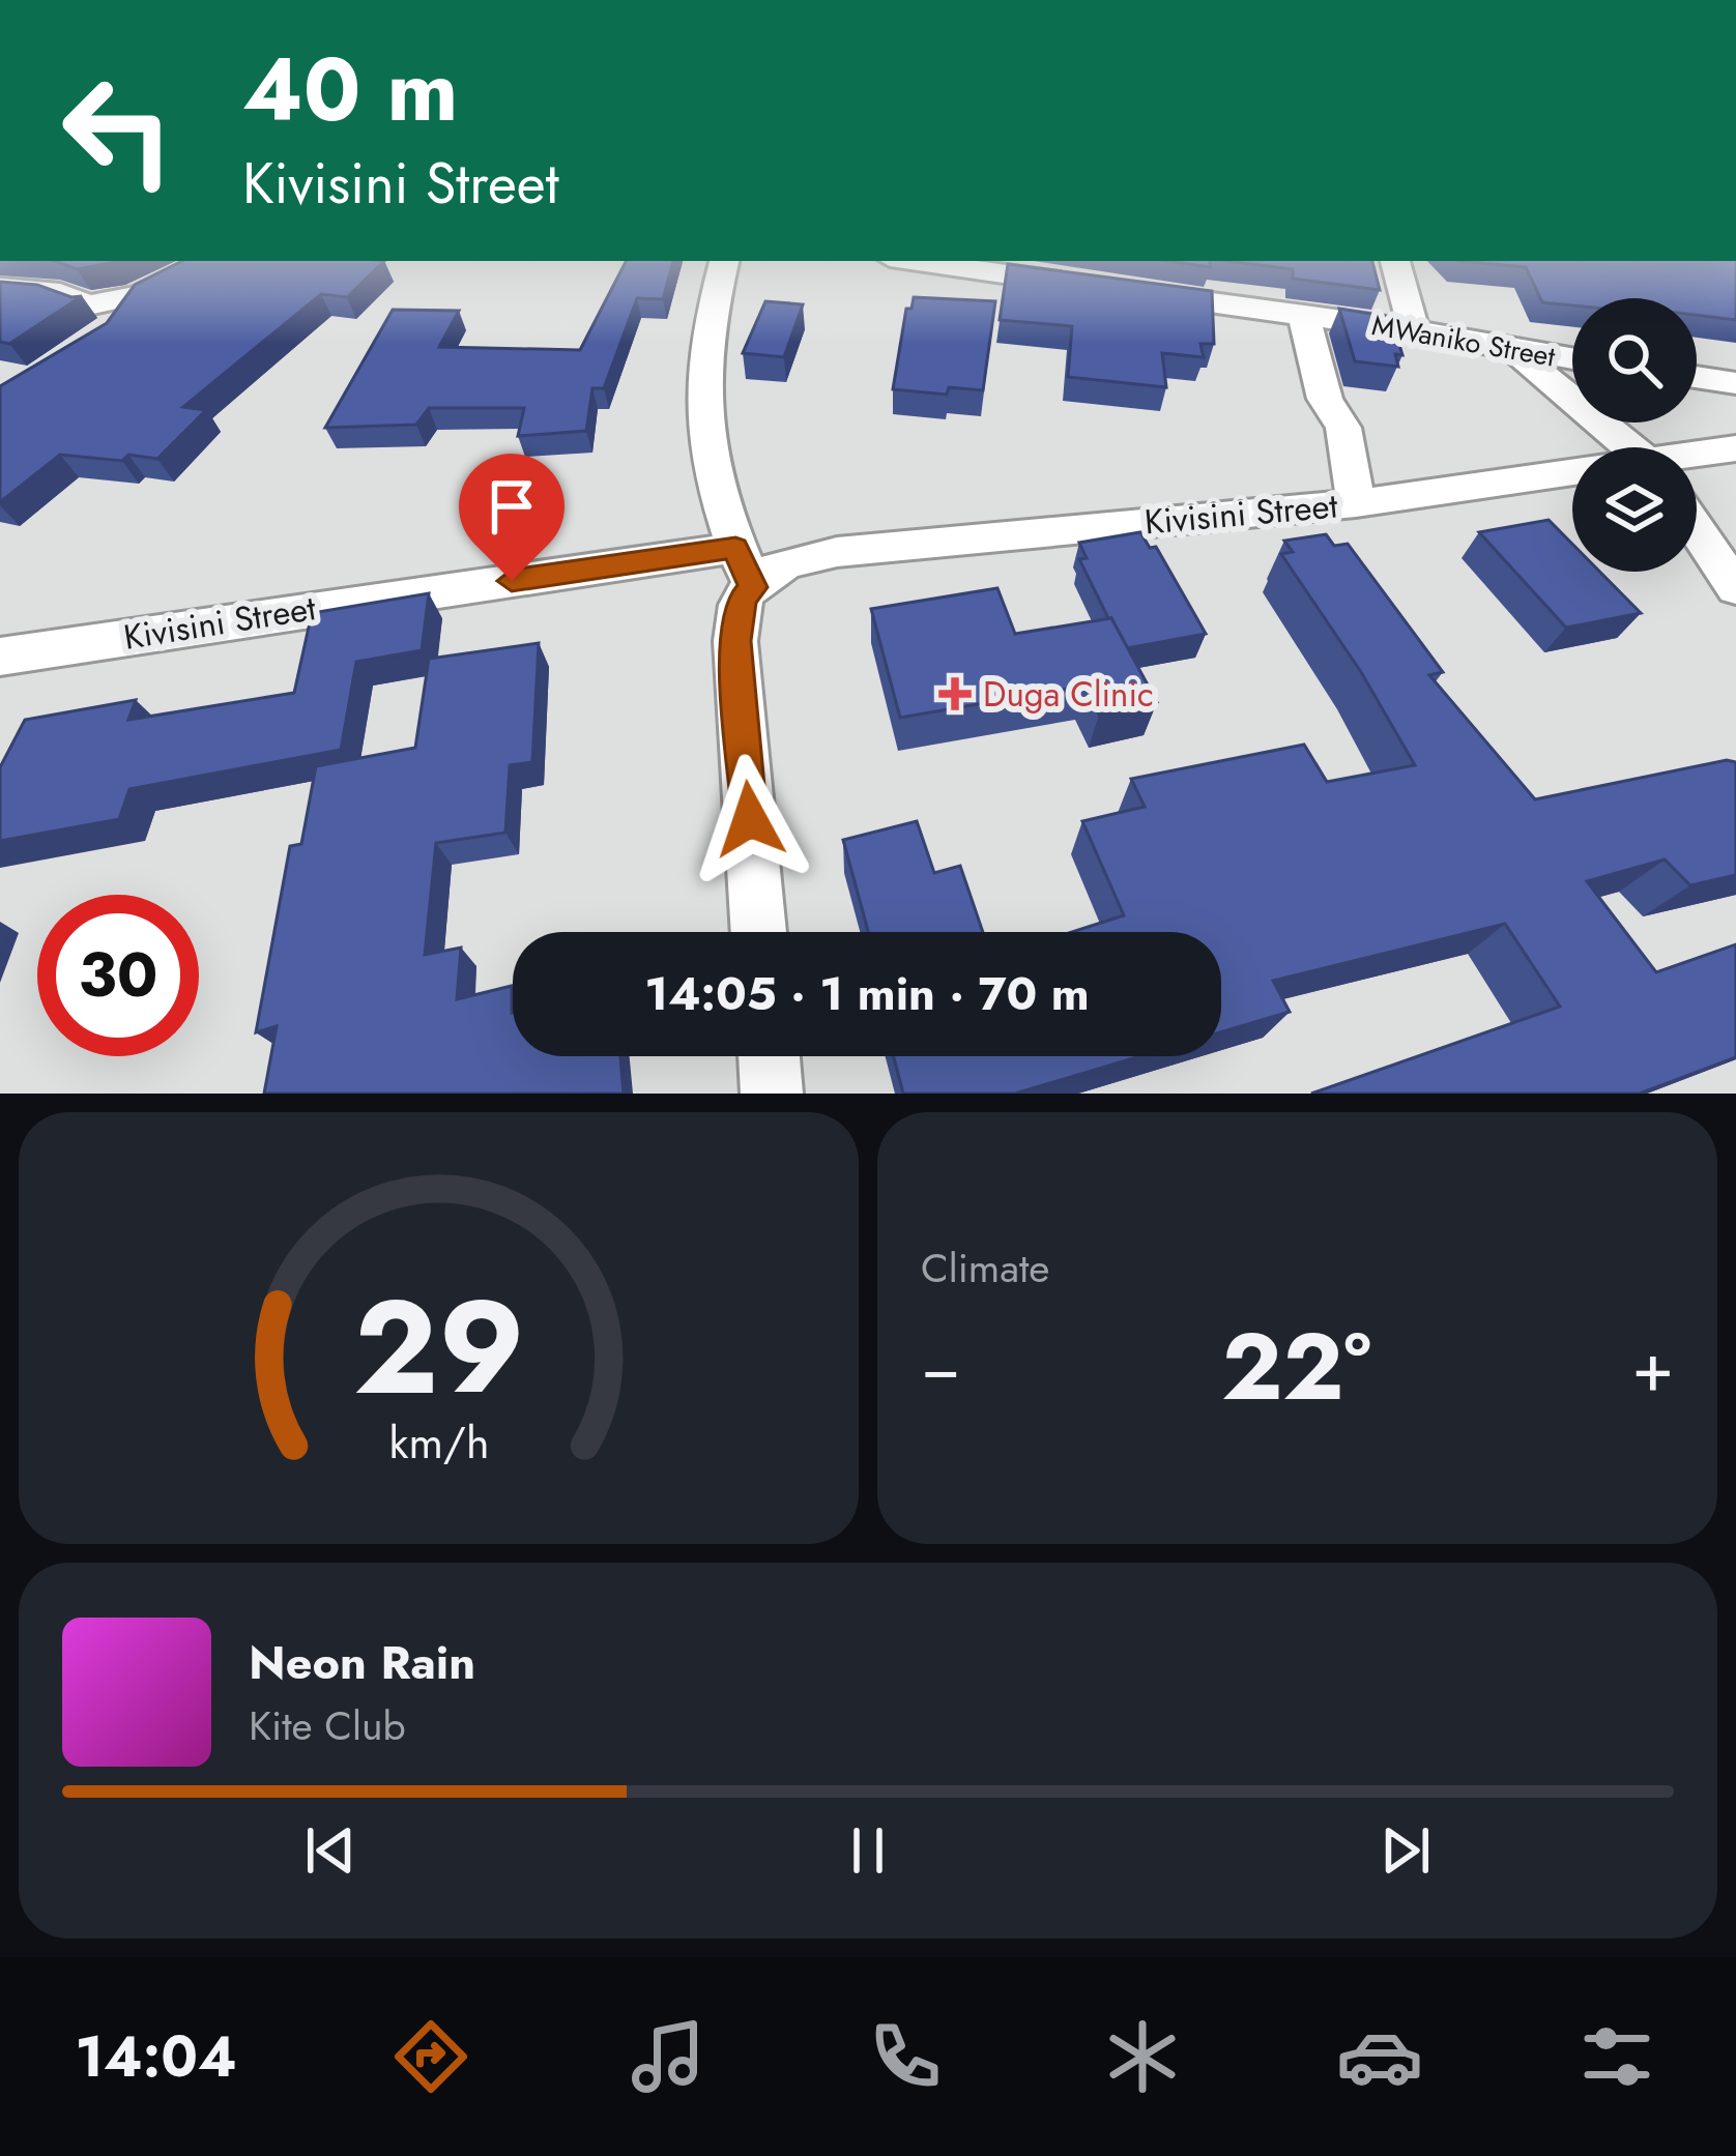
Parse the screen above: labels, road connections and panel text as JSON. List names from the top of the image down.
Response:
{
  "streets": {
    "street": ["MWaniko Street", "Kivisini Street"]
  },
  "places": {
    "health": ["Duga Clinic"]
  },
  "page": {
    "turn": ["40 m", "Kivisini Street"],
    "limit": "30",
    "trip": "14:05 · 1 min · 70 m",
    "tile": "Climate",
    "heat": ["−", "22°", "+"],
    "song": ["Neon Rain", "Kite Club"],
    "tabs": "14:04",
    "gauge": ["29", "km/h"]
  }
}
